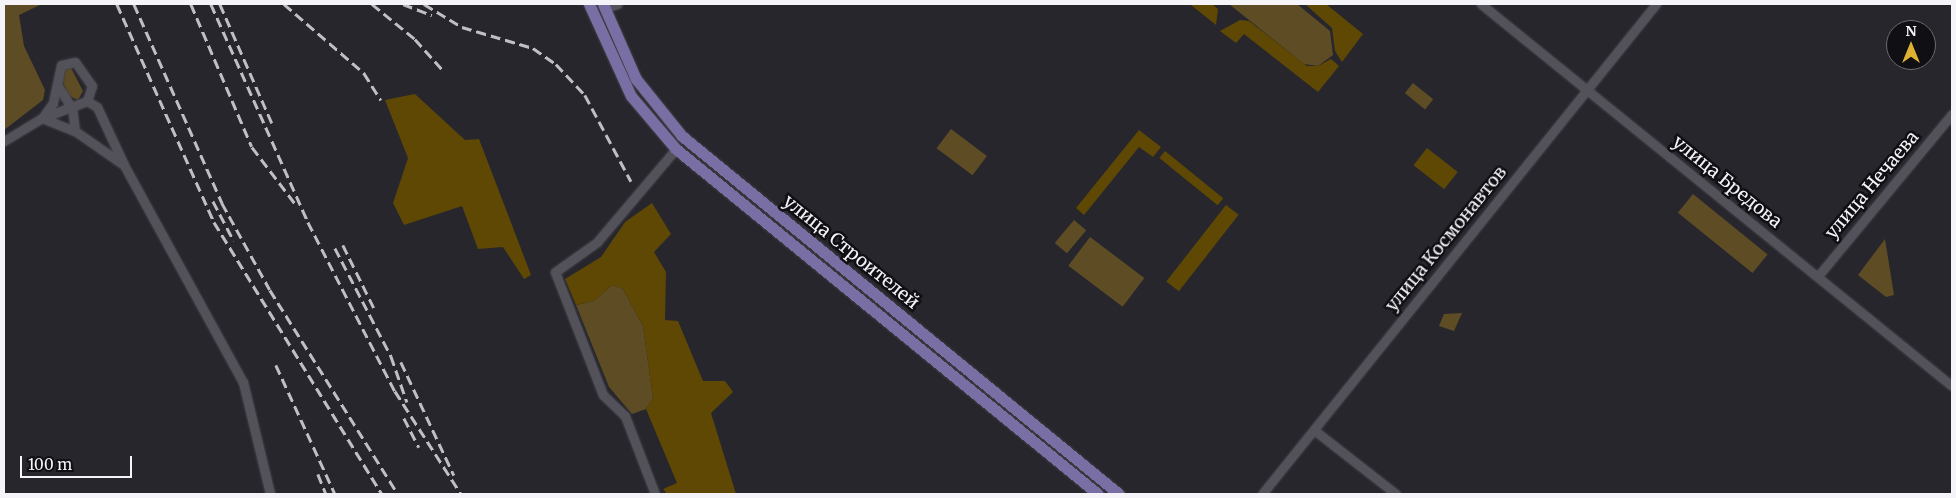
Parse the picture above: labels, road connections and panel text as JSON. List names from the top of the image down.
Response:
{
  "streets": {
    "main road": ["улица Строителей"],
    "street": ["улица Бредова", "улица Нечаева", "улица Космонавтов"]
  },
  "crossings": [
    ["улица Бредова", "улица Нечаева"],
    ["улица Бредова", "улица Космонавтов"]
  ],
  "scale_bar": "100 m",
  "north": "top"
}
